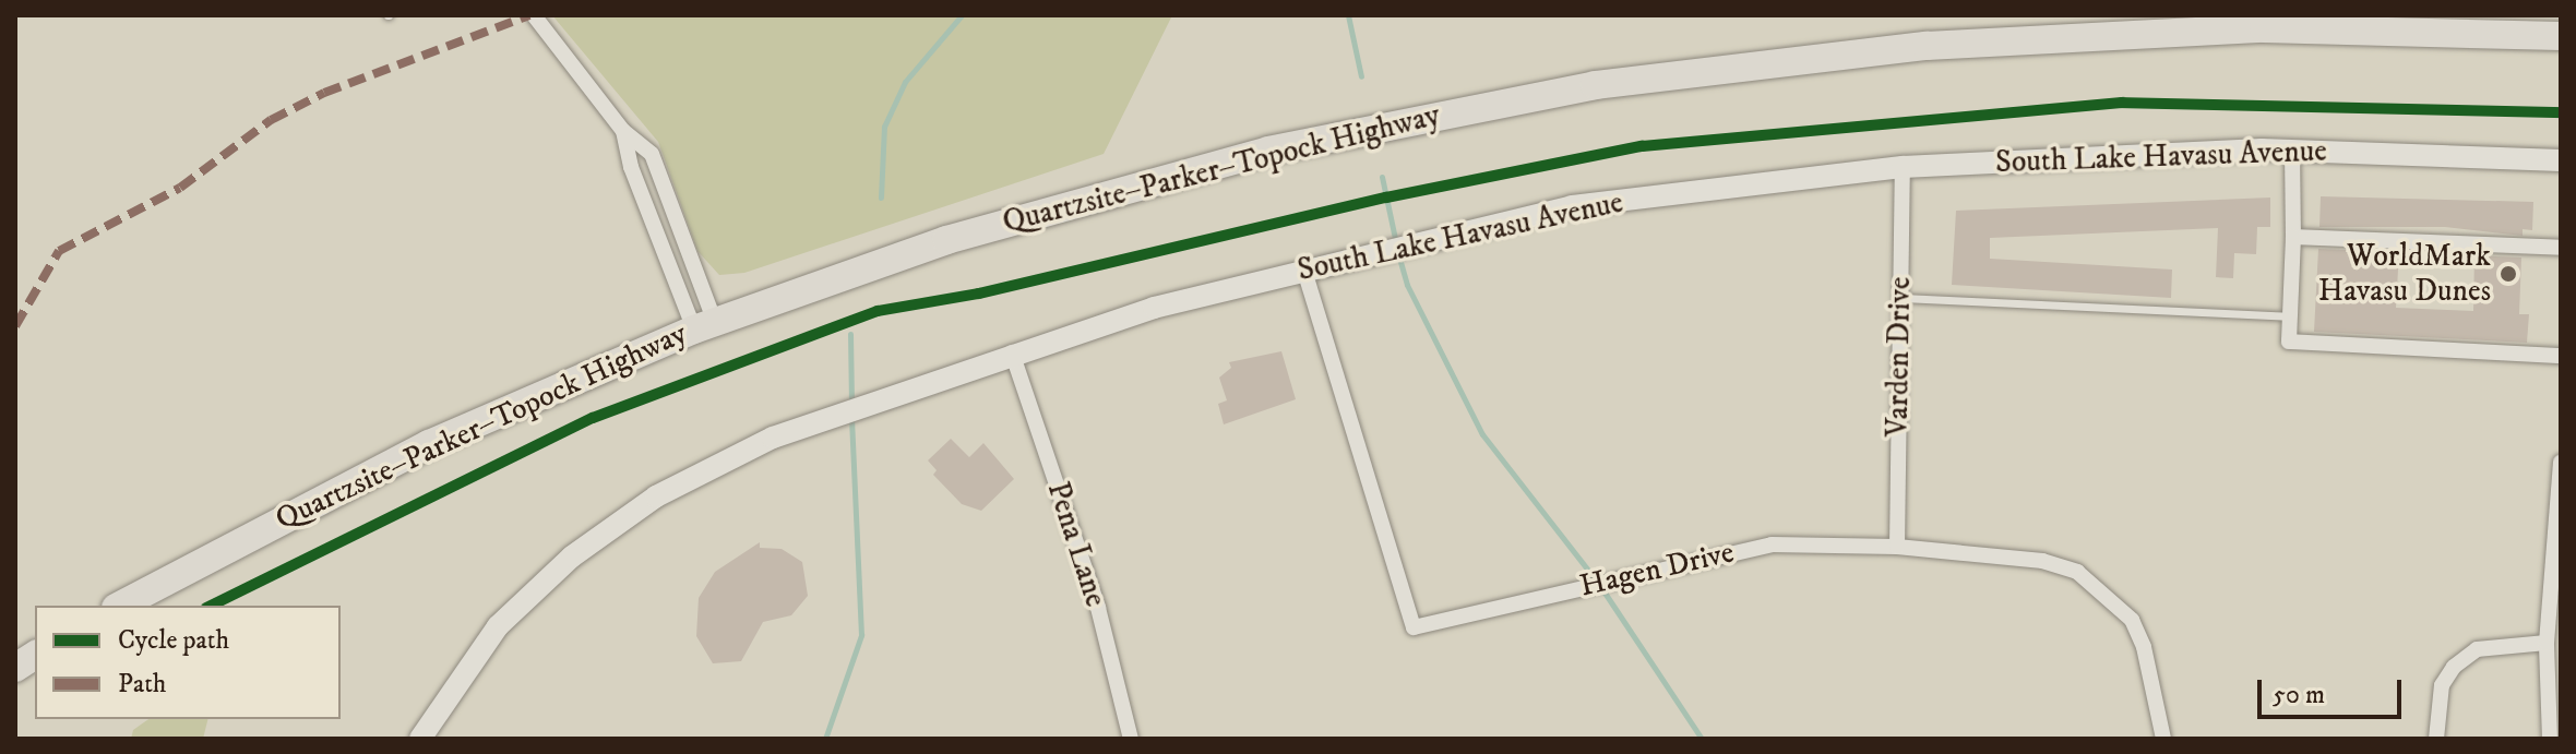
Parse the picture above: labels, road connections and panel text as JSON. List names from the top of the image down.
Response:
{
  "streets": {
    "highway": ["Quartzsite–Parker–Topock Highway"],
    "main road": ["South Lake Havasu Avenue"],
    "street": ["Varden Drive", "Pena Lane", "Hagen Drive"]
  },
  "crossings": [
    ["South Lake Havasu Avenue", "Varden Drive"],
    ["South Lake Havasu Avenue", "Pena Lane"],
    ["South Lake Havasu Avenue", "Hagen Drive"],
    ["Varden Drive", "Hagen Drive"]
  ],
  "places": ["WorldMark Havasu Dunes"],
  "legend": ["Cycle path", "Path"],
  "scale_bar": "50 m"
}
